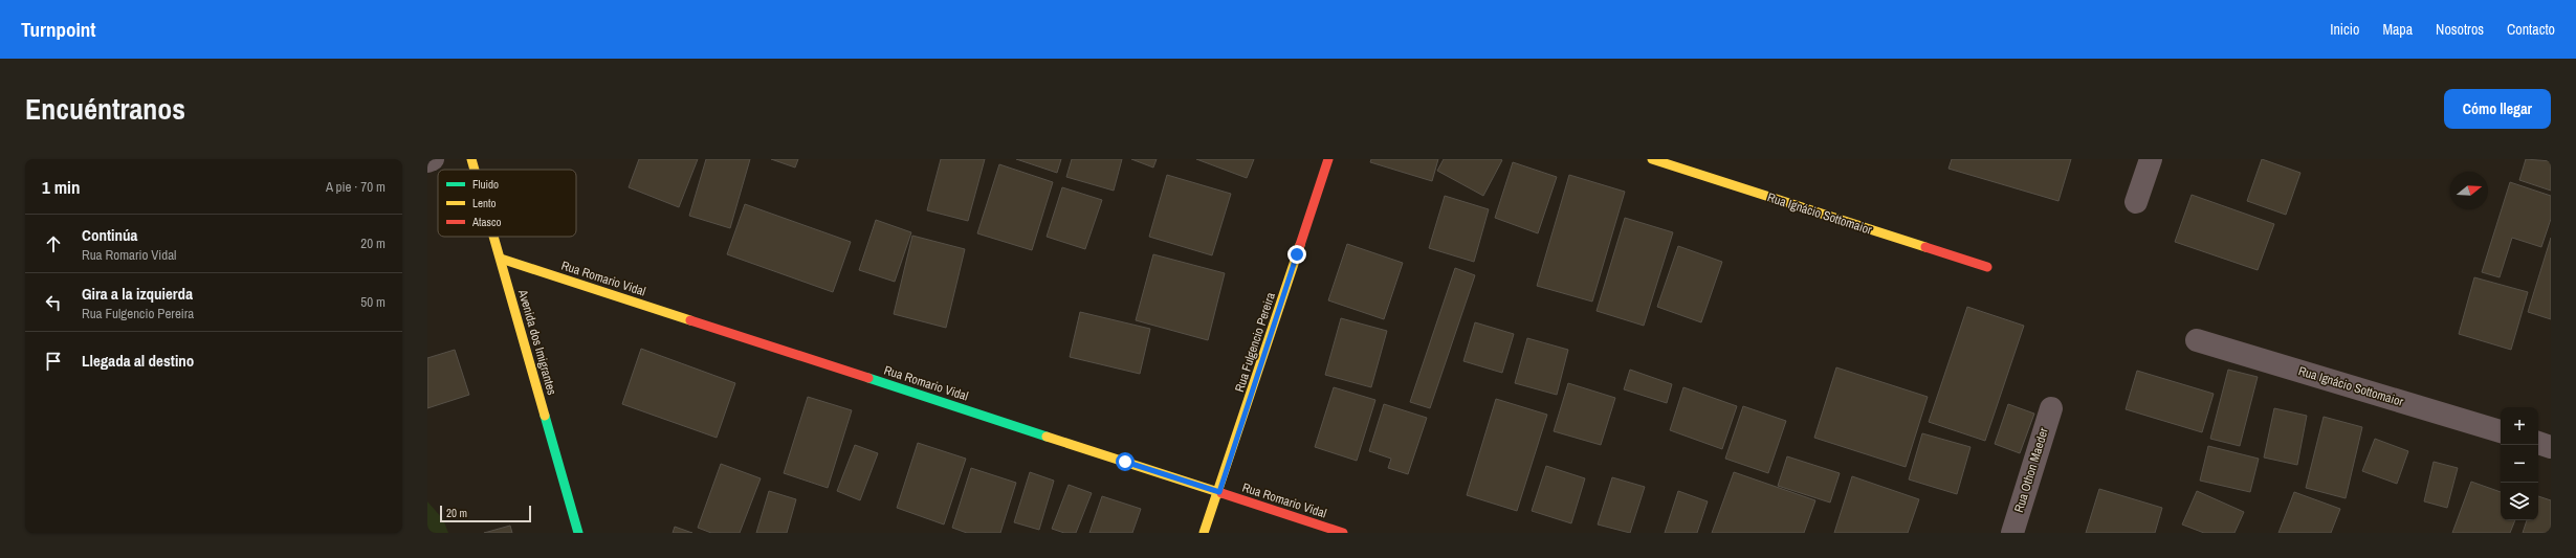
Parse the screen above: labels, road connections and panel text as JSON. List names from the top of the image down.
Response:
{
  "streets": {
    "street": [
      "Rua Ignácio Sottomaior",
      "Rua Romario Vidal",
      "Avenida dos Imigrantes",
      "Rua Fulgencio Pereira",
      "Rua Othon Maeder"
    ]
  },
  "crossings": [
    ["Rua Romario Vidal", "Avenida dos Imigrantes"],
    ["Rua Romario Vidal", "Rua Fulgencio Pereira"]
  ],
  "legend": ["Fluido", "Lento", "Atasco"],
  "scale_bar": "20 m",
  "north": "right",
  "page": {
    "header": "Turnpoint",
    "nav": [
      "Inicio",
      "Mapa",
      "Nosotros",
      "Contacto"
    ],
    "title": "Encuéntranos",
    "buttons": "Cómo llegar",
    "heading": ["1 min", "A pie · 70 m"],
    "list": [
      ["Continúa", "Rua Romario Vidal", "20 m"],
      ["Gira a la izquierda", "Rua Fulgencio Pereira", "50 m"],
      "Llegada al destino"
    ],
    "map_buttons": ["+", "−"],
    "scale": "20 m"
  }
}
